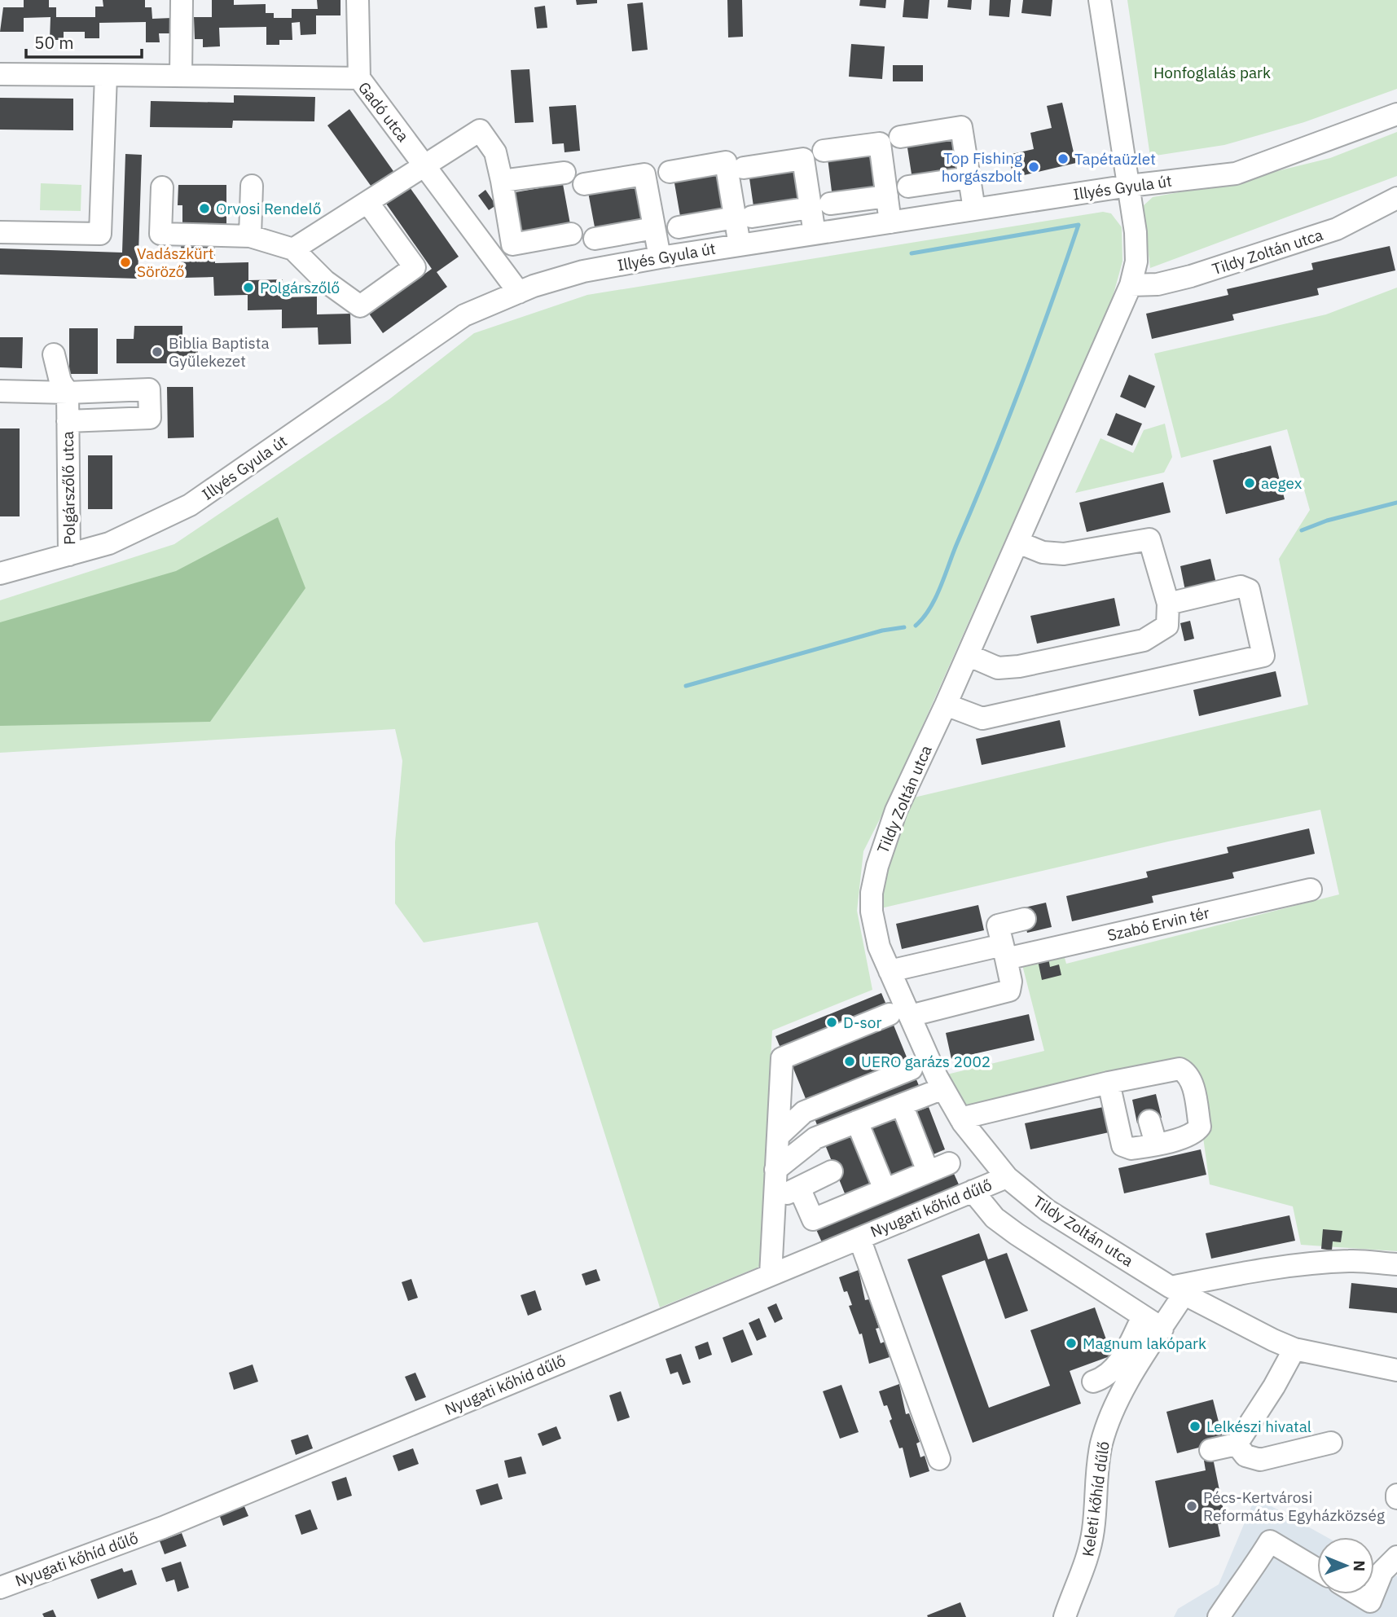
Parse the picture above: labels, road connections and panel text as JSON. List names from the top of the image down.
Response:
{
  "streets": {
    "street": [
      "Gadó utca",
      "Illyés Gyula út",
      "Tildy Zoltán utca",
      "Polgárszőlő utca",
      "Szabó Ervin tér",
      "Nyugati kőhíd dűlő",
      "Keleti kőhíd dűlő"
    ]
  },
  "crossings": [
    ["Gadó utca", "Illyés Gyula út"],
    ["Illyés Gyula út", "Tildy Zoltán utca"],
    ["Illyés Gyula út", "Polgárszőlő utca"],
    ["Tildy Zoltán utca", "Szabó Ervin tér"],
    ["Tildy Zoltán utca", "Nyugati kőhíd dűlő"],
    ["Tildy Zoltán utca", "Keleti kőhíd dűlő"]
  ],
  "parks": ["Honfoglalás park"],
  "places": [
    "Tapétaüzlet",
    "Top Fishing horgászbolt",
    "Orvosi Rendelő",
    "Vadászkürt Söröző",
    "Polgárszőlő",
    "Biblia Baptista Gyülekezet",
    "aegex",
    "D-sor",
    "UERO garázs 2002",
    "Magnum lakópark",
    "Lelkészi hivatal",
    "Pécs-Kertvárosi Református Egyházközség"
  ],
  "scale_bar": "50 m",
  "north": "right"
}
